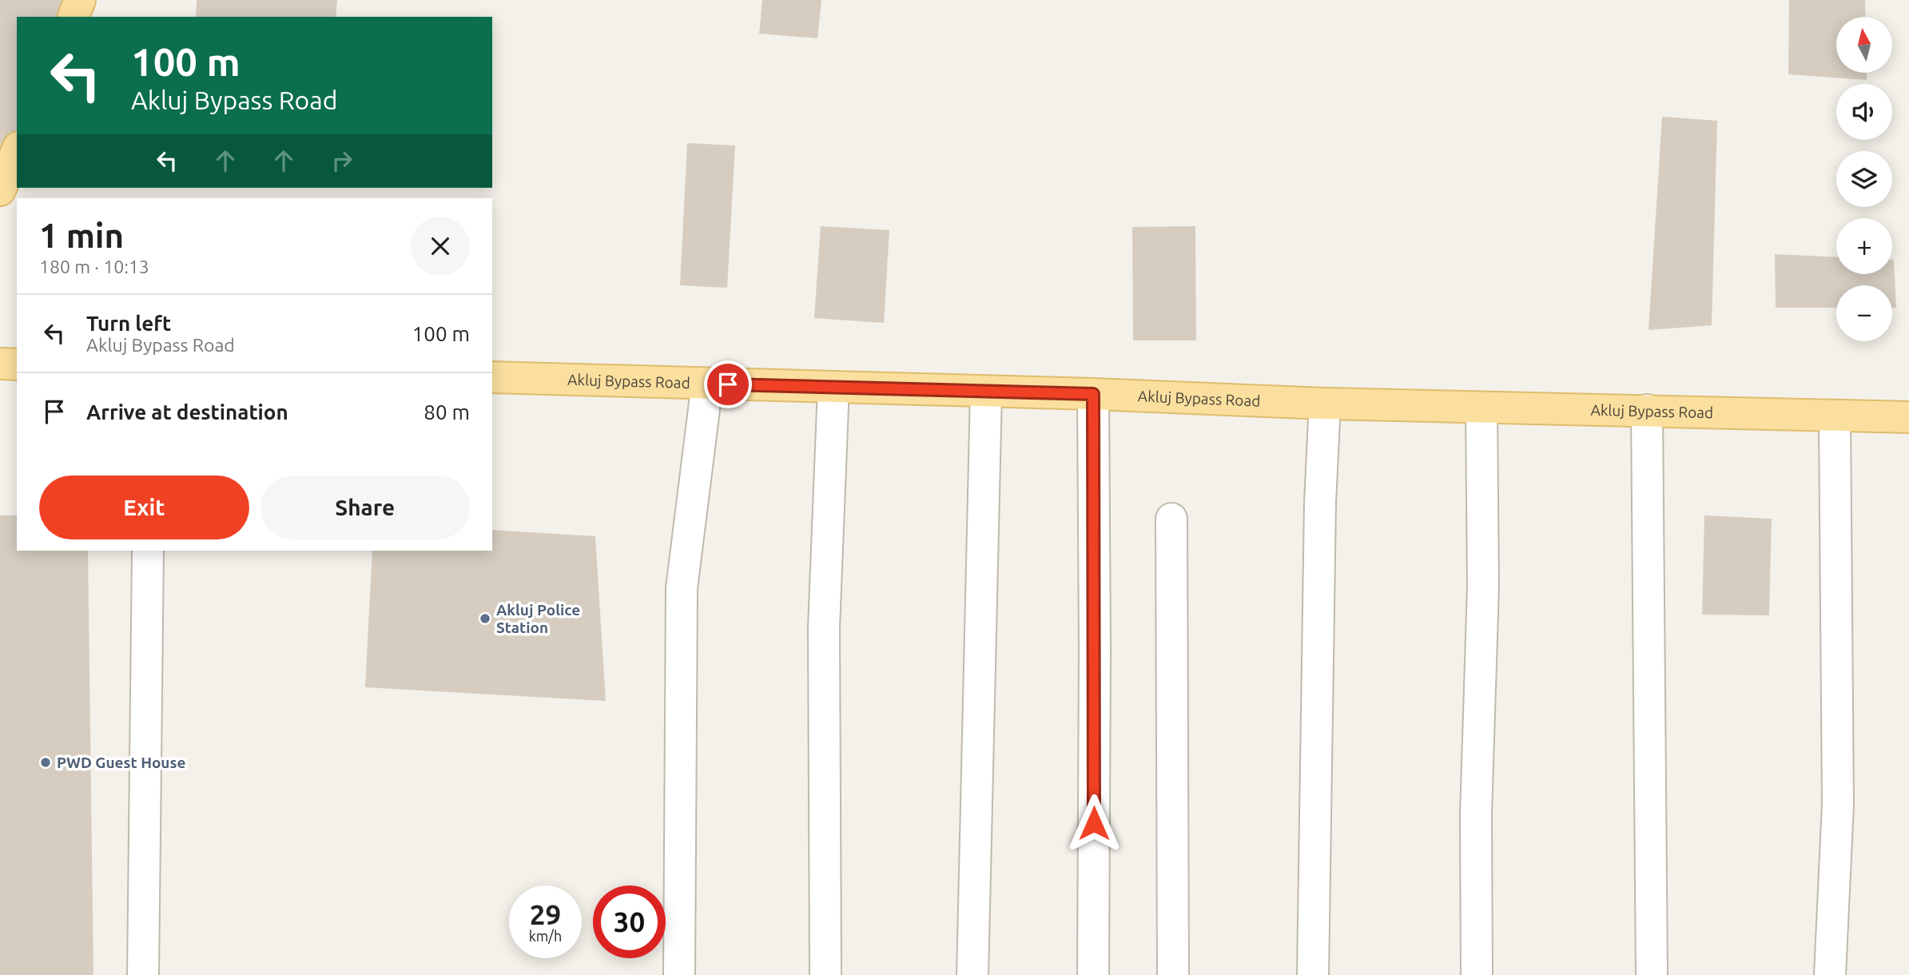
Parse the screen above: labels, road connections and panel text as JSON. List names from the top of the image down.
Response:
{
  "streets": {
    "main road": ["Akluj Bypass Road"]
  },
  "places": ["Akluj Police Station", "PWD Guest House"],
  "north": "top",
  "page": {
    "map_buttons": ["+", "−"],
    "turn": ["100 m", "Akluj Bypass Road"],
    "heading": ["1 min", "180 m · 10:13"],
    "list": [
      {
        "name": "Turn left",
        "note": "Akluj Bypass Road",
        "value": "100 m"
      },
      {
        "name": "Arrive at destination",
        "value": "80 m"
      }
    ],
    "buttons": ["Exit", "Share"],
    "speed": "29 km/h",
    "limit": "30"
  }
}
